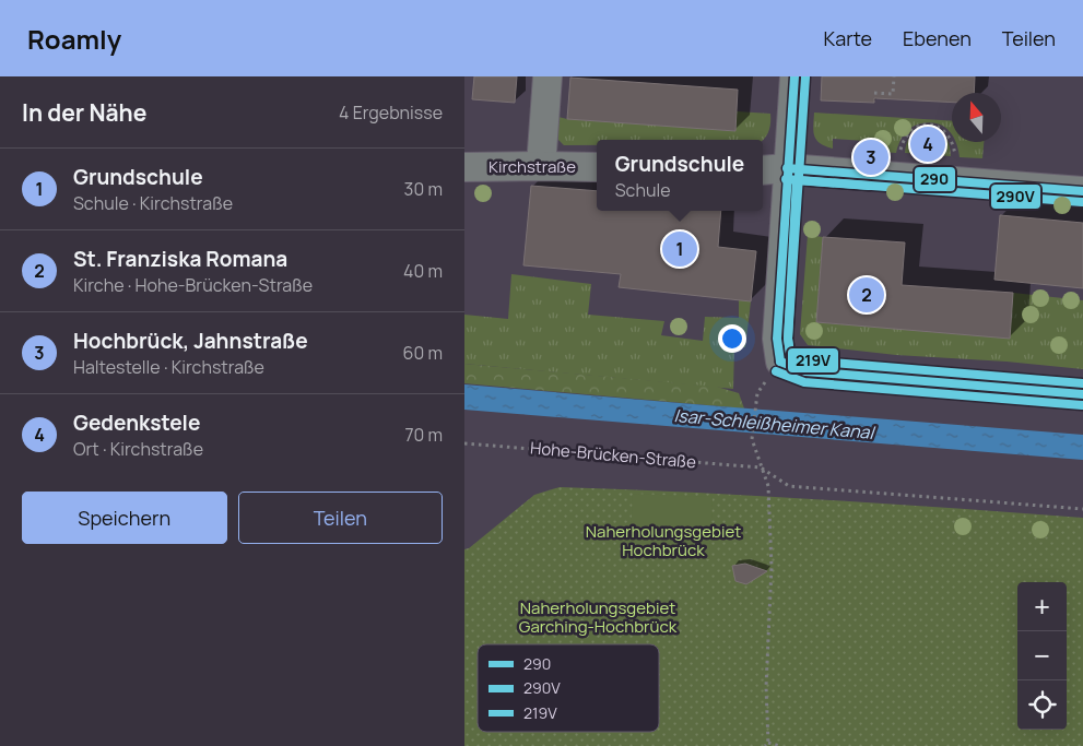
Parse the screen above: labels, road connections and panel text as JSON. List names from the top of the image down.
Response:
{
  "streets": {
    "street": ["Kirchstraße"],
    "path": ["Hohe-Brücken-Straße"]
  },
  "water": ["Isar-Schleißheimer Kanal"],
  "parks": ["Naherholungsgebiet Hochbrück", "Naherholungsgebiet Garching-Hochbrück"],
  "lines": ["transit line 290", "transit line 290V", "transit line 219V"],
  "legend": ["290", "290V", "219V"],
  "north": "top",
  "page": {
    "header": "Roamly",
    "nav": ["Karte", "Ebenen", "Teilen"],
    "heading": ["In der Nähe", "4 Ergebnisse"],
    "pins": [
      "4",
      "3",
      "1",
      "2"
    ],
    "popup": ["Grundschule", "Schule"],
    "list": [
      {
        "mark": "1",
        "name": "Grundschule",
        "note": "Schule · Kirchstraße",
        "value": "30 m"
      },
      {
        "mark": "2",
        "name": "St. Franziska Romana",
        "note": "Kirche · Hohe-Brücken-Straße",
        "value": "40 m"
      },
      {
        "mark": "3",
        "name": "Hochbrück, Jahnstraße",
        "note": "Haltestelle · Kirchstraße",
        "value": "60 m"
      },
      {
        "mark": "4",
        "name": "Gedenkstele",
        "note": "Ort · Kirchstraße",
        "value": "70 m"
      }
    ],
    "buttons": ["Speichern", "Teilen"],
    "map_buttons": ["+", "−"]
  }
}
